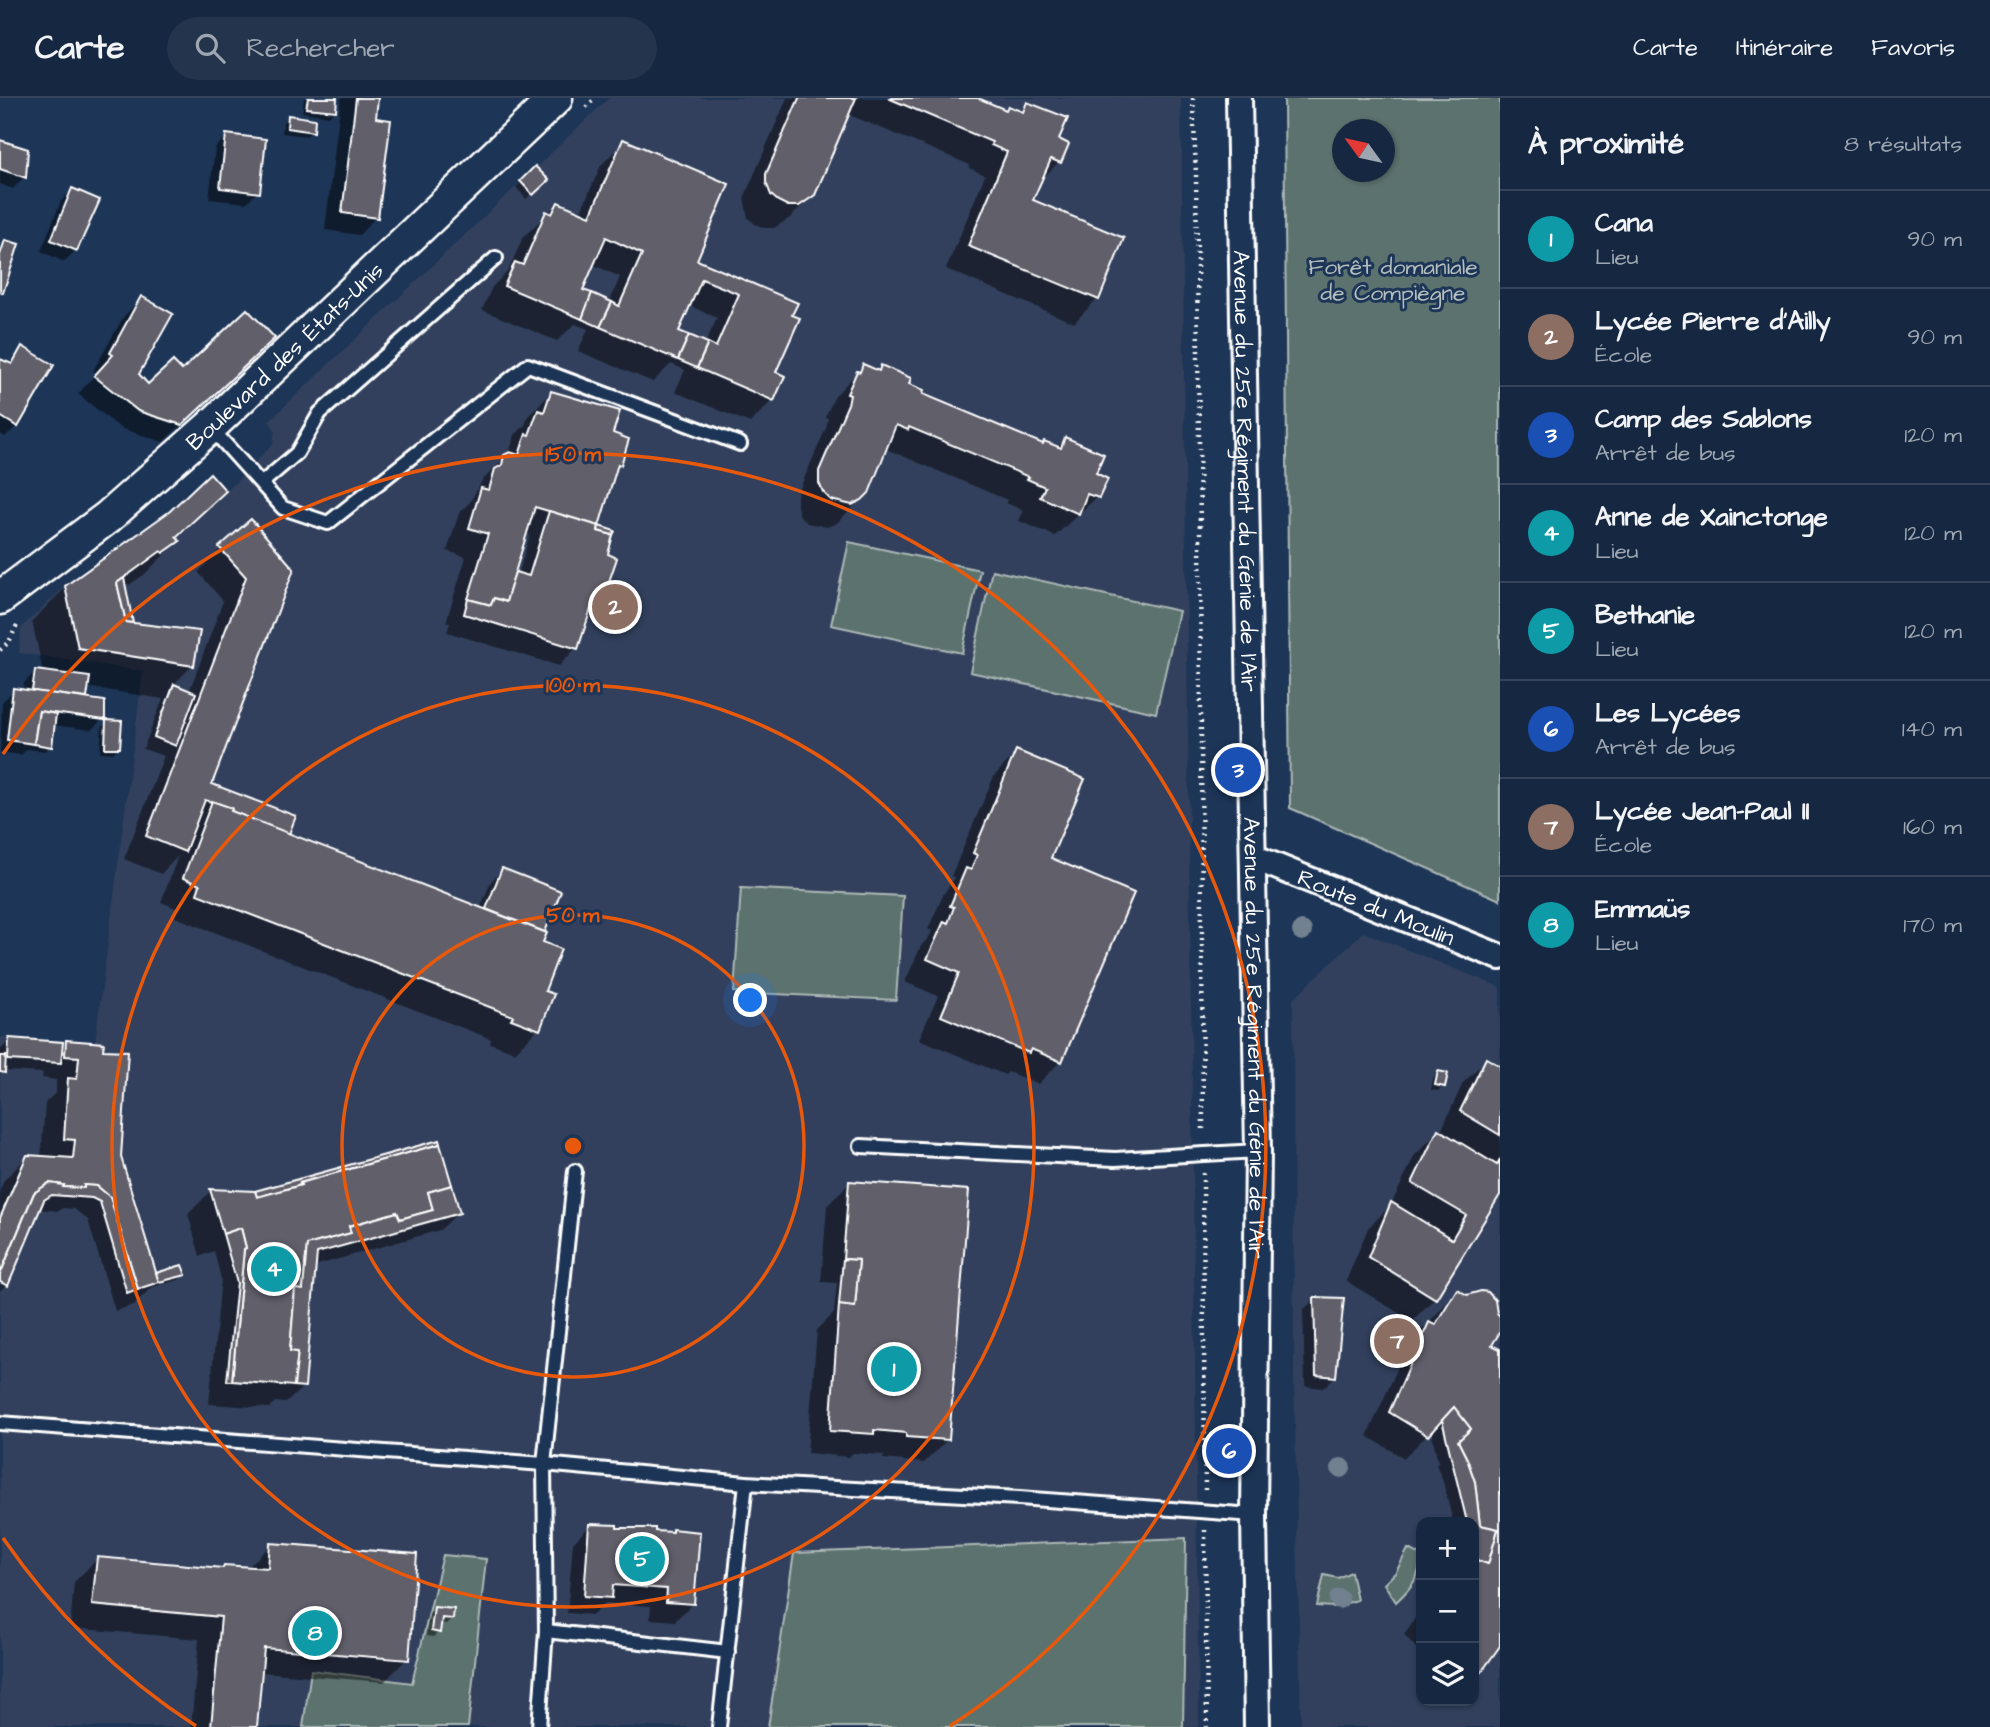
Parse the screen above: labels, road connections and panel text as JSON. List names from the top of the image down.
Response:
{
  "streets": {
    "street": ["Boulevard des États-Unis", "Avenue du 25e Régiment du Génie de l'Air", "Route du Moulin"]
  },
  "crossings": [
    ["Avenue du 25e Régiment du Génie de l'Air", "Route du Moulin"]
  ],
  "parks": ["Forêt domaniale de Compiègne"],
  "north": "top left",
  "page": {
    "header": "Carte",
    "search": "Rechercher",
    "nav": ["Carte", "Itinéraire", "Favoris"],
    "heading": ["À proximité", "8 résultats"],
    "list": [
      {
        "mark": "1",
        "name": "Cana",
        "note": "Lieu",
        "value": "90 m"
      },
      {
        "mark": "2",
        "name": "Lycée Pierre d'Ailly",
        "note": "École",
        "value": "90 m"
      },
      {
        "mark": "3",
        "name": "Camp des Sablons",
        "note": "Arrêt de bus",
        "value": "120 m"
      },
      {
        "mark": "4",
        "name": "Anne de Xainctonge",
        "note": "Lieu",
        "value": "120 m"
      },
      {
        "mark": "5",
        "name": "Bethanie",
        "note": "Lieu",
        "value": "120 m"
      },
      {
        "mark": "6",
        "name": "Les Lycées",
        "note": "Arrêt de bus",
        "value": "140 m"
      },
      {
        "mark": "7",
        "name": "Lycée Jean-Paul II",
        "note": "École",
        "value": "160 m"
      },
      {
        "mark": "8",
        "name": "Emmaüs",
        "note": "Lieu",
        "value": "170 m"
      }
    ],
    "pins": [
      "2",
      "3",
      "4",
      "7",
      "1",
      "6",
      "5",
      "8"
    ],
    "map_buttons": ["+", "−"]
  },
  "rings": ["150 m", "100 m", "50 m"]
}
